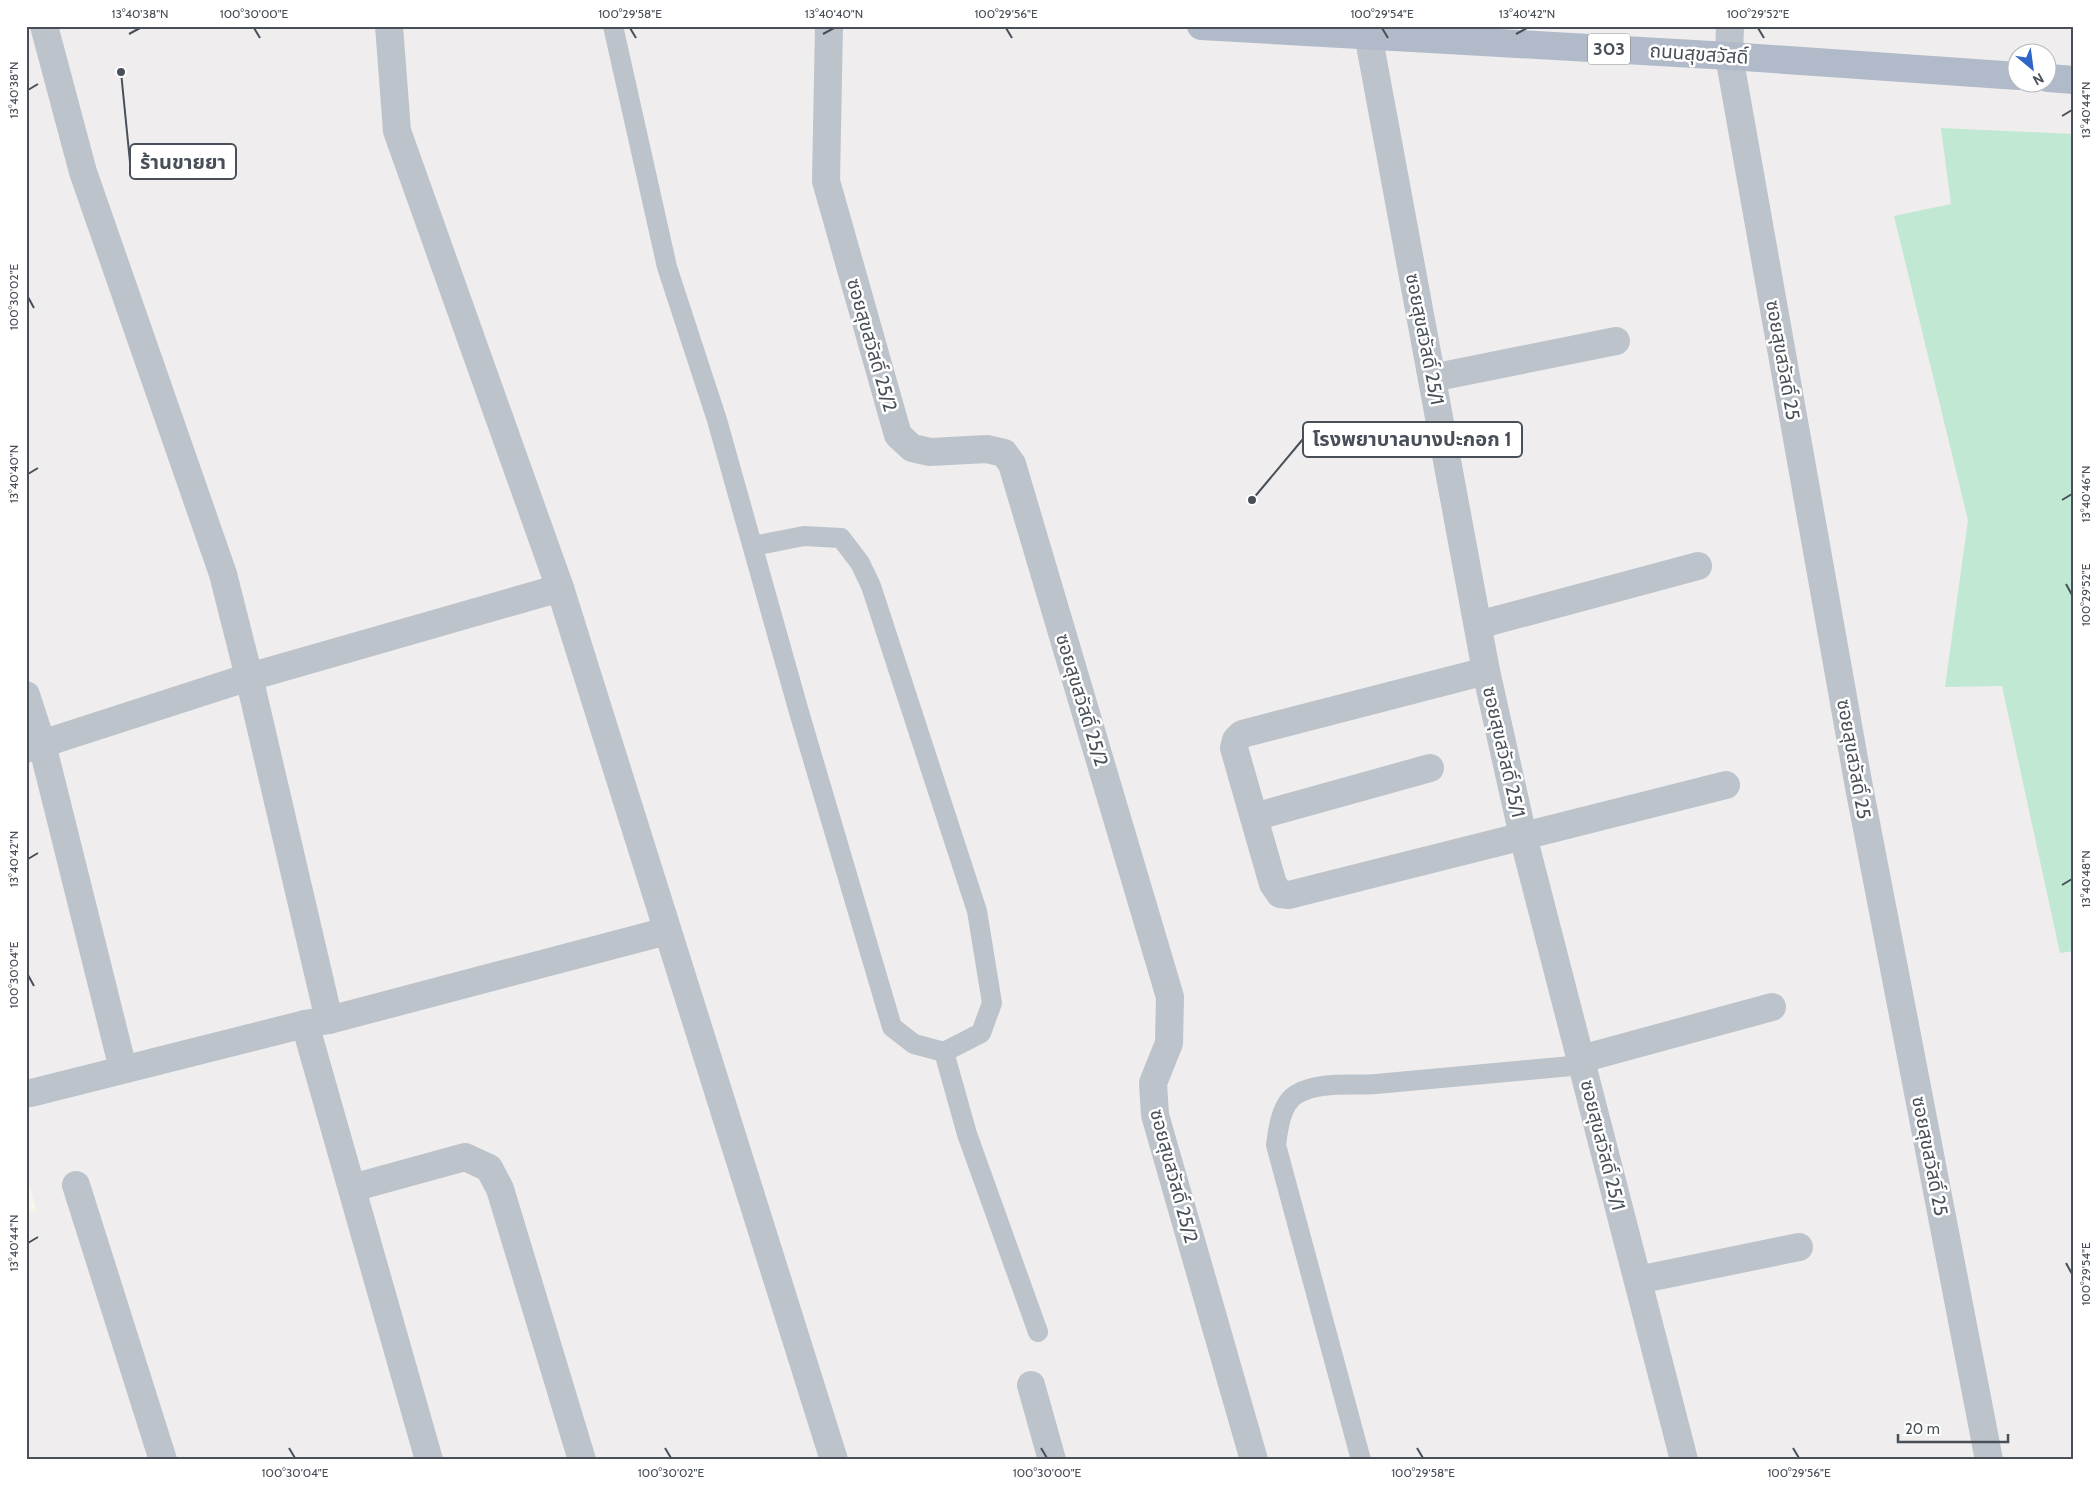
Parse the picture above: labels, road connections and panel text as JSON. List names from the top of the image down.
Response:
{
  "streets": {
    "main road": ["303", "ถนนสุขสวัสดิ์"],
    "street": ["ซอยสุขสวัสดิ์ 25/1", "ซอยสุขสวัสดิ์ 25/2", "ซอยสุขสวัสดิ์ 25"]
  },
  "crossings": [
    ["ถนนสุขสวัสดิ์", "ซอยสุขสวัสดิ์ 25/1"],
    ["ถนนสุขสวัสดิ์", "ซอยสุขสวัสดิ์ 25"]
  ],
  "places": ["ร้านขายยา", "โรงพยาบาลบางปะกอก 1"],
  "scale_bar": "20 m",
  "north": "bottom right",
  "coordinates": [
    "13°40'38\"N",
    "100°30'00\"E",
    "100°29'58\"E",
    "13°40'40\"N",
    "100°29'56\"E",
    "100°29'54\"E",
    "13°40'42\"N",
    "100°29'52\"E",
    "13°40'44\"N",
    "100°30'02\"E",
    "13°40'46\"N",
    "13°40'48\"N",
    "100°30'04\"E"
  ]
}
